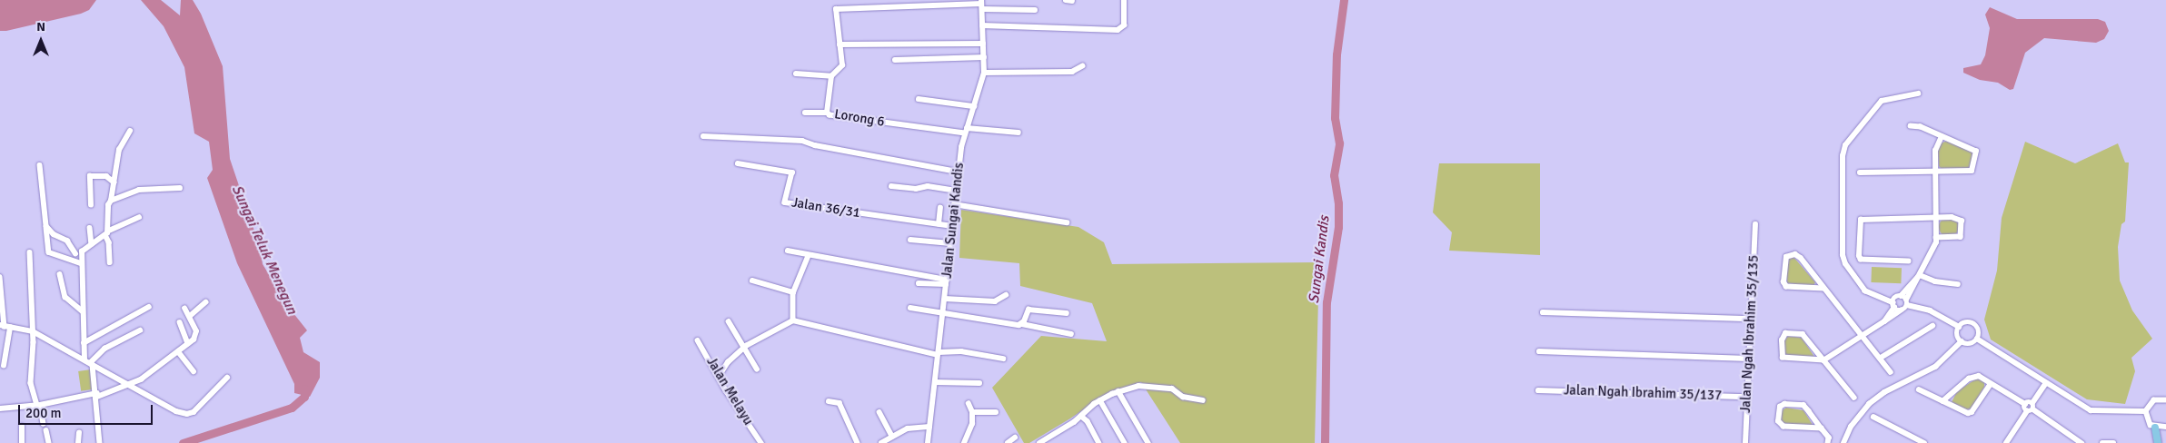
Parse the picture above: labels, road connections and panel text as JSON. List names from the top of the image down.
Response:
{
  "streets": {
    "street": [
      "Lorong 6",
      "Jalan 36/31",
      "Jalan Sungai Kandis",
      "Jalan Ngah Ibrahim 35/135",
      "Jalan Melayu",
      "Jalan Ngah Ibrahim 35/137"
    ]
  },
  "crossings": [
    ["Lorong 6", "Jalan Sungai Kandis"],
    ["Jalan 36/31", "Jalan Sungai Kandis"],
    ["Jalan Ngah Ibrahim 35/135", "Jalan Ngah Ibrahim 35/137"]
  ],
  "water": ["Sungai Teluk Menegun", "Sungai Kandis"],
  "scale_bar": "200 m",
  "north": "top"
}
